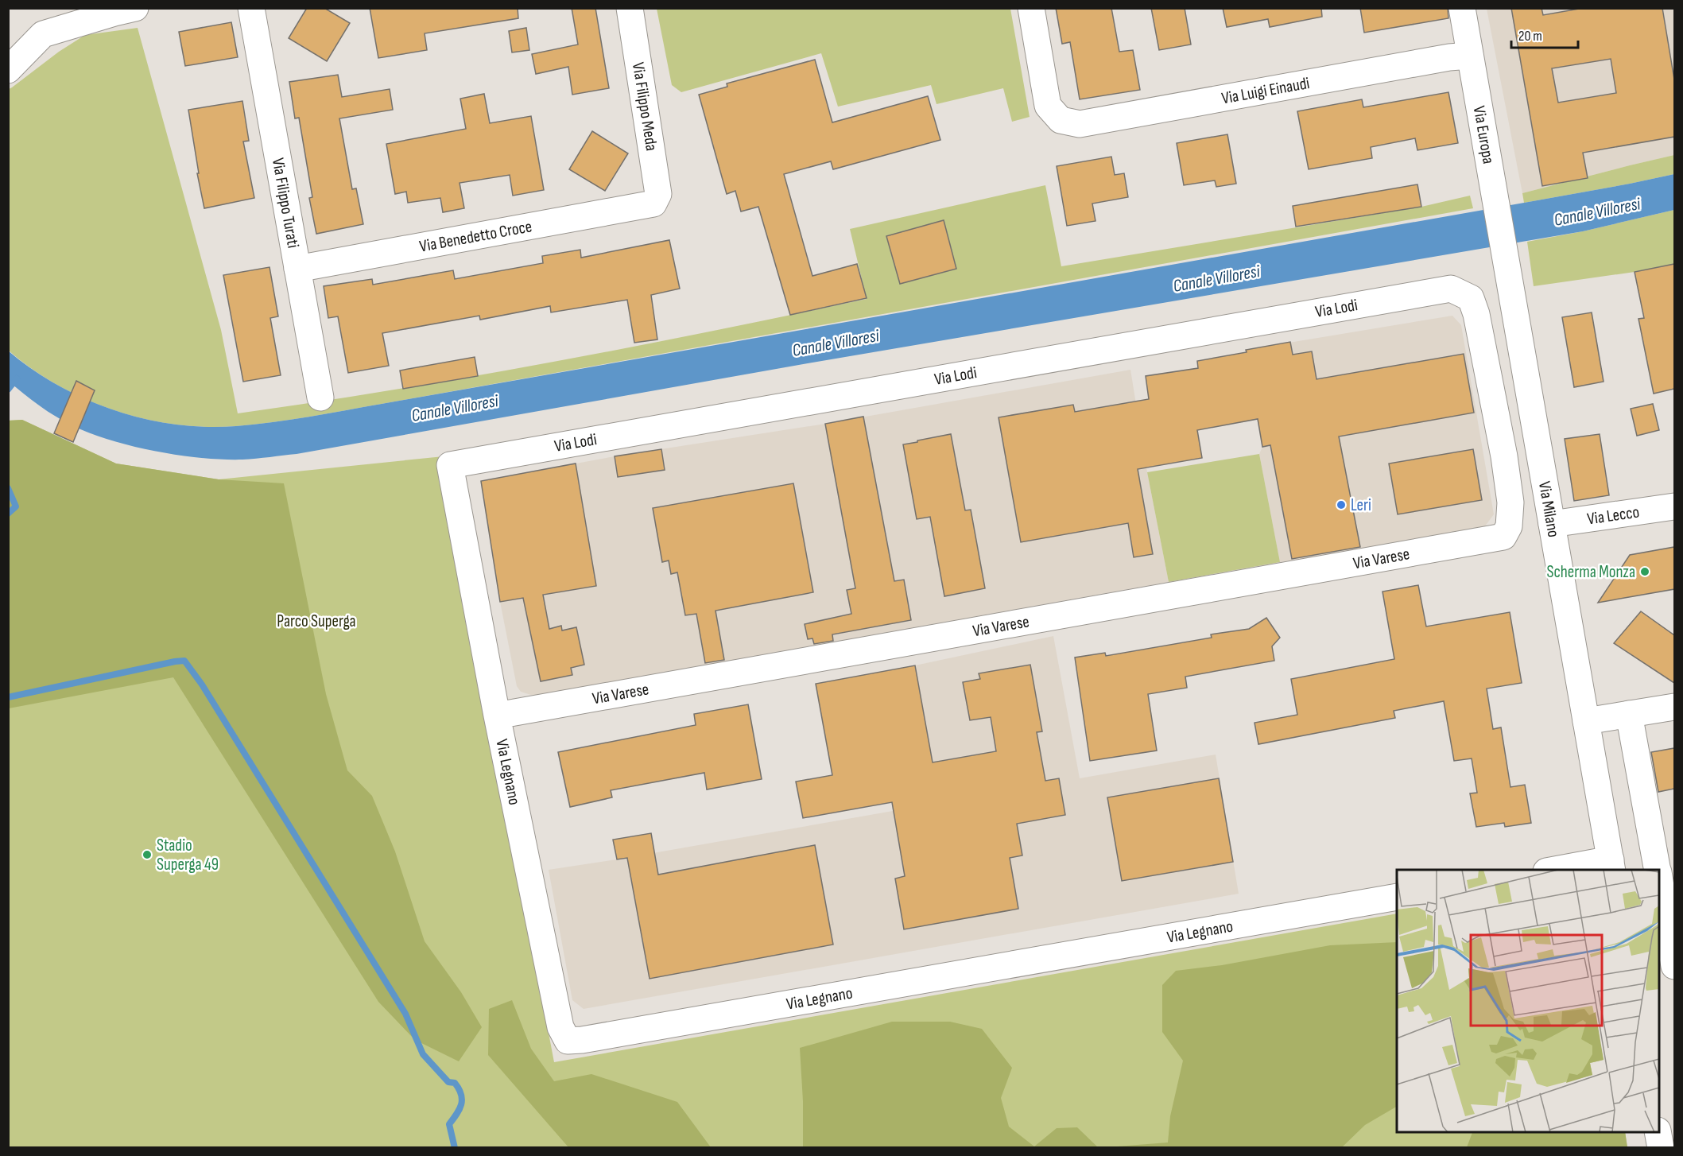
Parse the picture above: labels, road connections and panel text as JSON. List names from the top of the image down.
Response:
{
  "streets": {
    "street": [
      "Via Luigi Einaudi",
      "Via Filippo Meda",
      "Via Europa",
      "Via Filippo Turati",
      "Via Benedetto Croce",
      "Via Lodi",
      "Via Milano",
      "Via Lecco",
      "Via Varese",
      "Via Legnano"
    ]
  },
  "crossings": [
    ["Via Luigi Einaudi", "Via Europa"],
    ["Via Filippo Meda", "Via Benedetto Croce"],
    ["Via Europa", "Via Milano"],
    ["Via Filippo Turati", "Via Benedetto Croce"],
    ["Via Lodi", "Via Varese"],
    ["Via Lodi", "Via Legnano"],
    ["Via Milano", "Via Lecco"],
    ["Via Varese", "Via Legnano"]
  ],
  "water": ["Canale Villoresi"],
  "parks": ["Parco Superga"],
  "places": ["Leri", "Scherma Monza", "Stadio Superga 49"],
  "scale_bar": "20 m"
}
